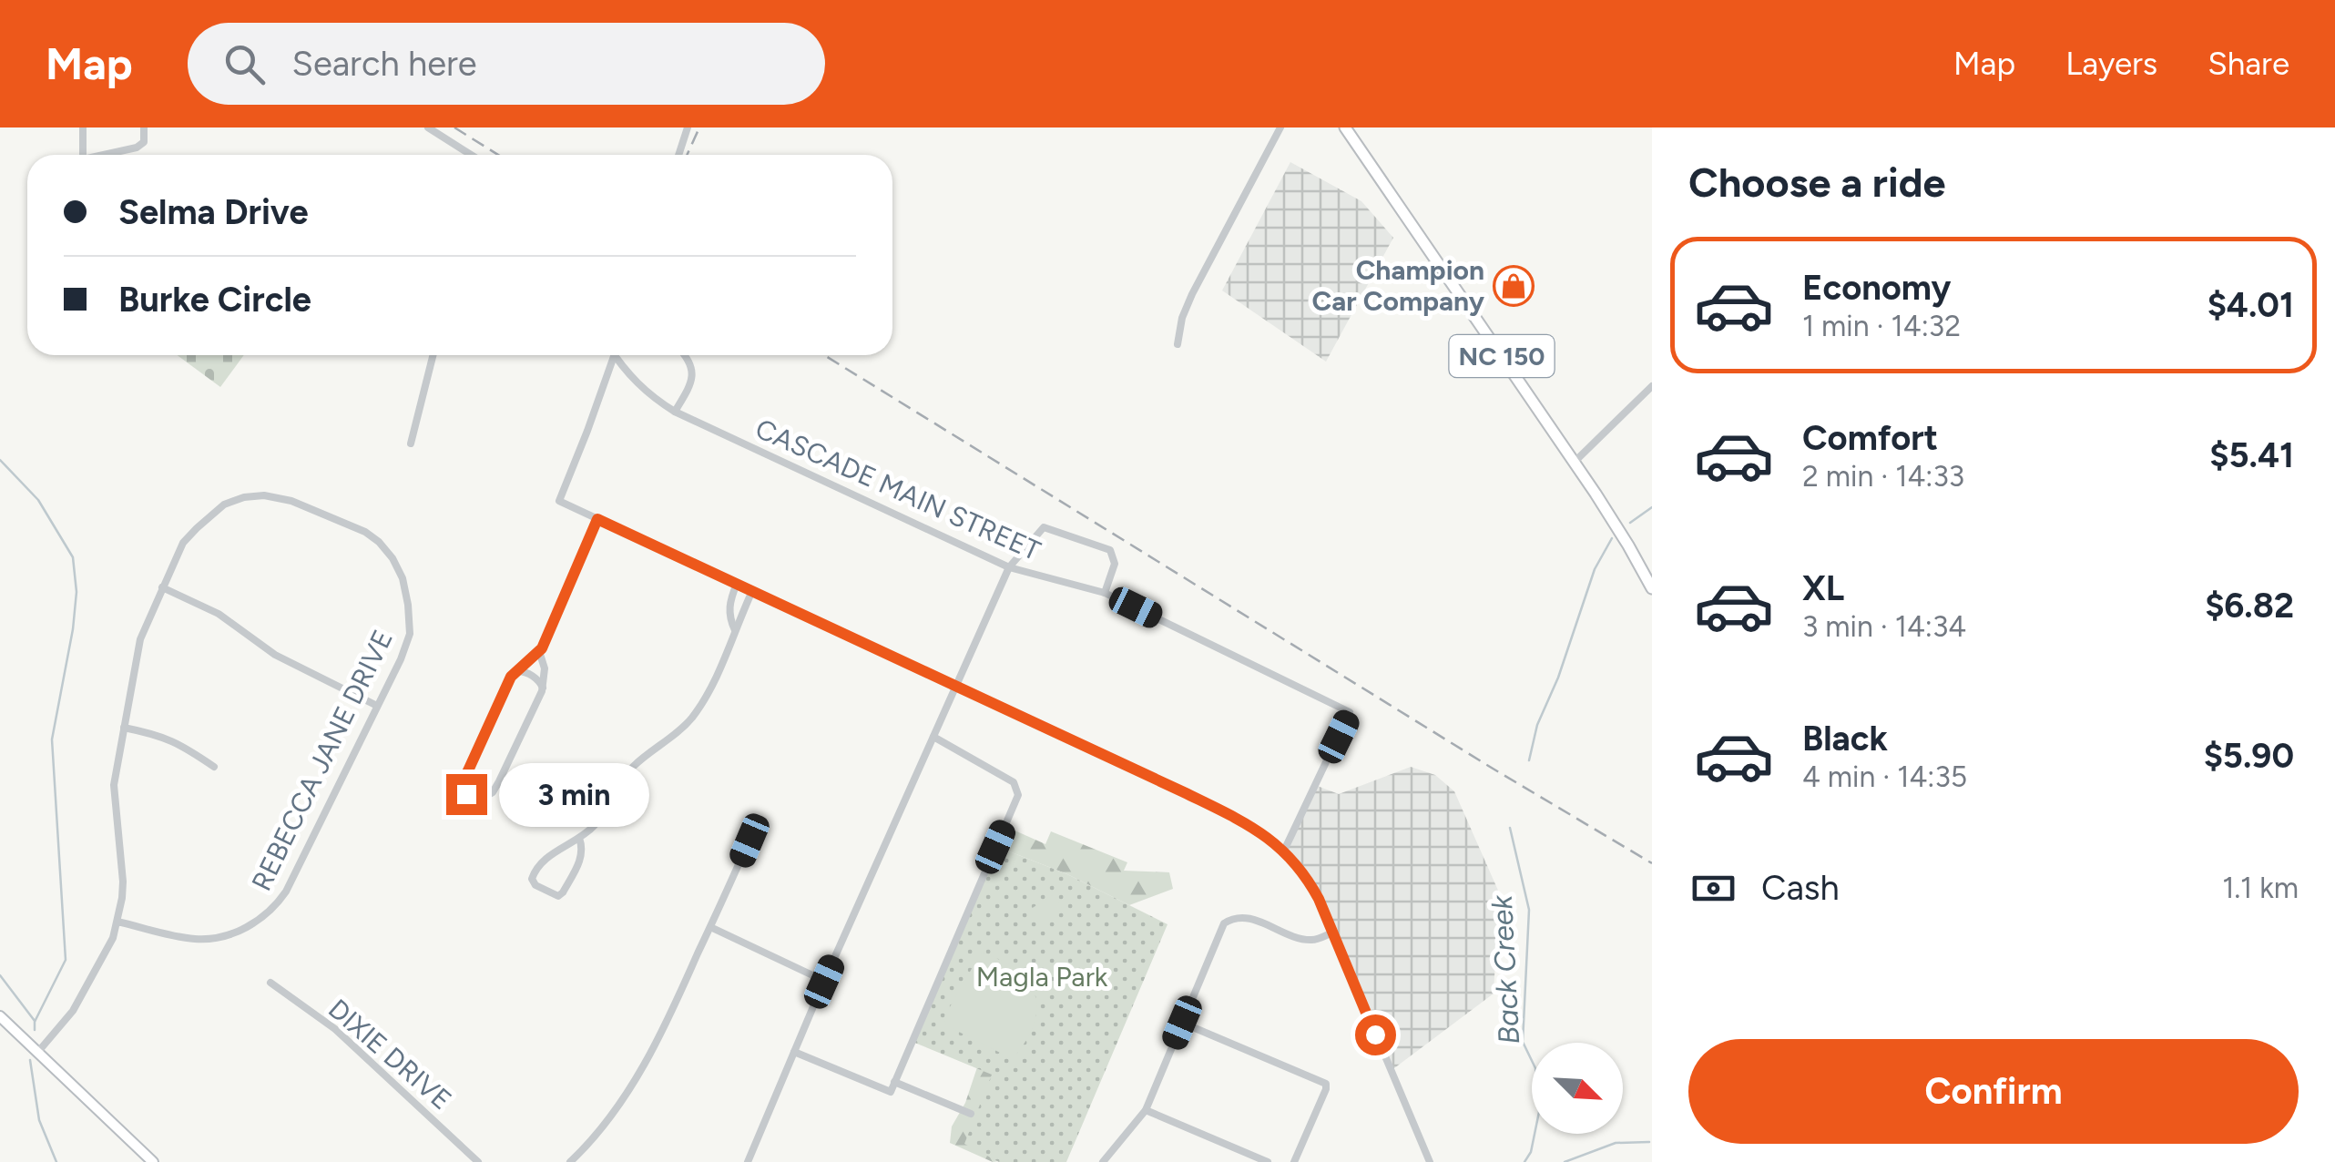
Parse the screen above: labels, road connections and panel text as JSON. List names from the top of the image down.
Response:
{
  "streets": {
    "main road": ["NC 150"],
    "street": ["CASCADE MAIN STREET", "REBECCA JANE DRIVE", "DIXIE DRIVE"]
  },
  "water": ["Back Creek"],
  "parks": ["Magla Park"],
  "places": {
    "shop": ["Champion Car Company"]
  },
  "north": "bottom right",
  "page": {
    "header": "Map",
    "search": "Search here",
    "nav": ["Map", "Layers", "Share"],
    "heading": "Choose a ride",
    "banner": ["Selma Drive", "Burke Circle"],
    "list": [
      {
        "name": "Economy",
        "note": "1 min · 14:32",
        "value": "$4.01"
      },
      {
        "name": "Comfort",
        "note": "2 min · 14:33",
        "value": "$5.41"
      },
      {
        "name": "XL",
        "note": "3 min · 14:34",
        "value": "$6.82"
      },
      {
        "name": "Black",
        "note": "4 min · 14:35",
        "value": "$5.90"
      }
    ],
    "bubble": "3 min",
    "pay": ["Cash", "1.1 km"],
    "buttons": "Confirm"
  }
}
